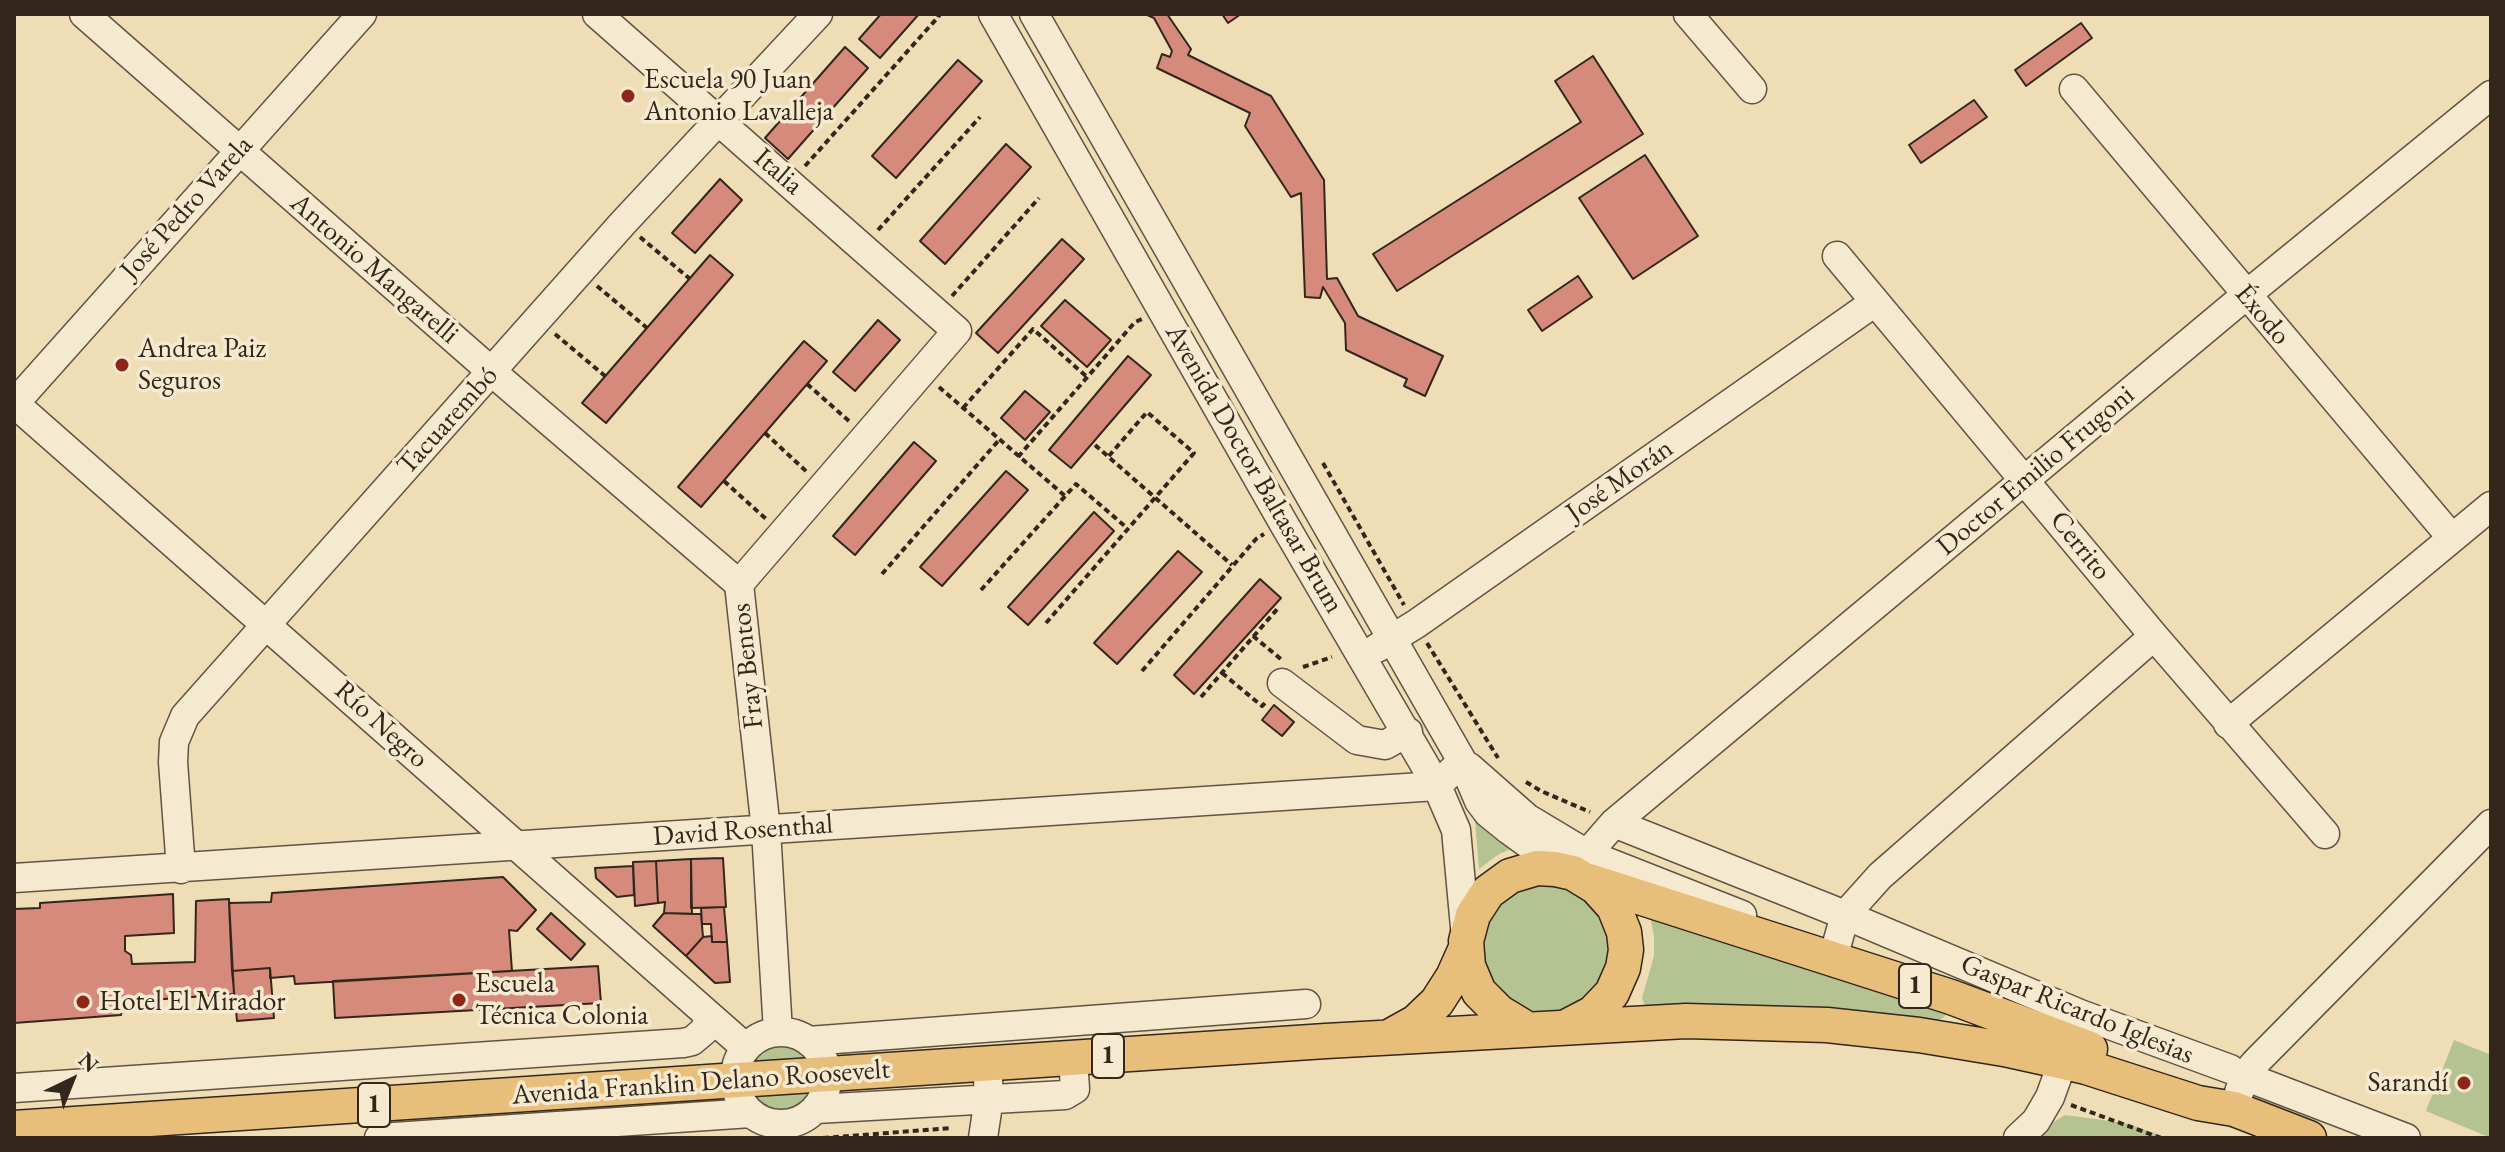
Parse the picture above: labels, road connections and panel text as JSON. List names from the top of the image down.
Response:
{
  "streets": {
    "main road": ["Avenida Doctor Baltasar Brum", "1", "Avenida Franklin Delano Roosevelt"],
    "street": [
      "Italia",
      "José Pedro Varela",
      "Antonio Mangarelli",
      "Éxodo",
      "Tacuarembó",
      "Doctor Emilio Frugoni",
      "José Morán",
      "Cerrito",
      "Fray Bentos",
      "Río Negro",
      "David Rosenthal",
      "Gaspar Ricardo Iglesias"
    ]
  },
  "crossings": [
    ["Italia", "Tacuarembó"],
    ["Italia", "Fray Bentos"],
    ["José Pedro Varela", "Antonio Mangarelli"],
    ["José Pedro Varela", "Río Negro"],
    ["Antonio Mangarelli", "Tacuarembó"],
    ["Antonio Mangarelli", "Fray Bentos"],
    ["Éxodo", "Doctor Emilio Frugoni"],
    ["Tacuarembó", "Río Negro"],
    ["Tacuarembó", "David Rosenthal"],
    ["Avenida Doctor Baltasar Brum", "Doctor Emilio Frugoni"],
    ["Avenida Doctor Baltasar Brum", "José Morán"],
    ["Avenida Doctor Baltasar Brum", "David Rosenthal"],
    ["Avenida Doctor Baltasar Brum", "1"],
    ["Avenida Doctor Baltasar Brum", "Gaspar Ricardo Iglesias"],
    ["Avenida Doctor Baltasar Brum", "Avenida Franklin Delano Roosevelt"],
    ["Doctor Emilio Frugoni", "Cerrito"],
    ["Doctor Emilio Frugoni", "Gaspar Ricardo Iglesias"],
    ["Doctor Emilio Frugoni", "Avenida Franklin Delano Roosevelt"],
    ["José Morán", "Cerrito"],
    ["Fray Bentos", "David Rosenthal"],
    ["Río Negro", "David Rosenthal"],
    ["Río Negro", "Avenida Franklin Delano Roosevelt"],
    ["Gaspar Ricardo Iglesias", "Avenida Franklin Delano Roosevelt"]
  ],
  "places": [
    "Escuela 90 Juan Antonio Lavalleja",
    "Andrea Paiz Seguros",
    "Escuela Técnica Colonia",
    "Hotel El Mirador",
    "Sarandí"
  ],
  "north": "top right"
}
